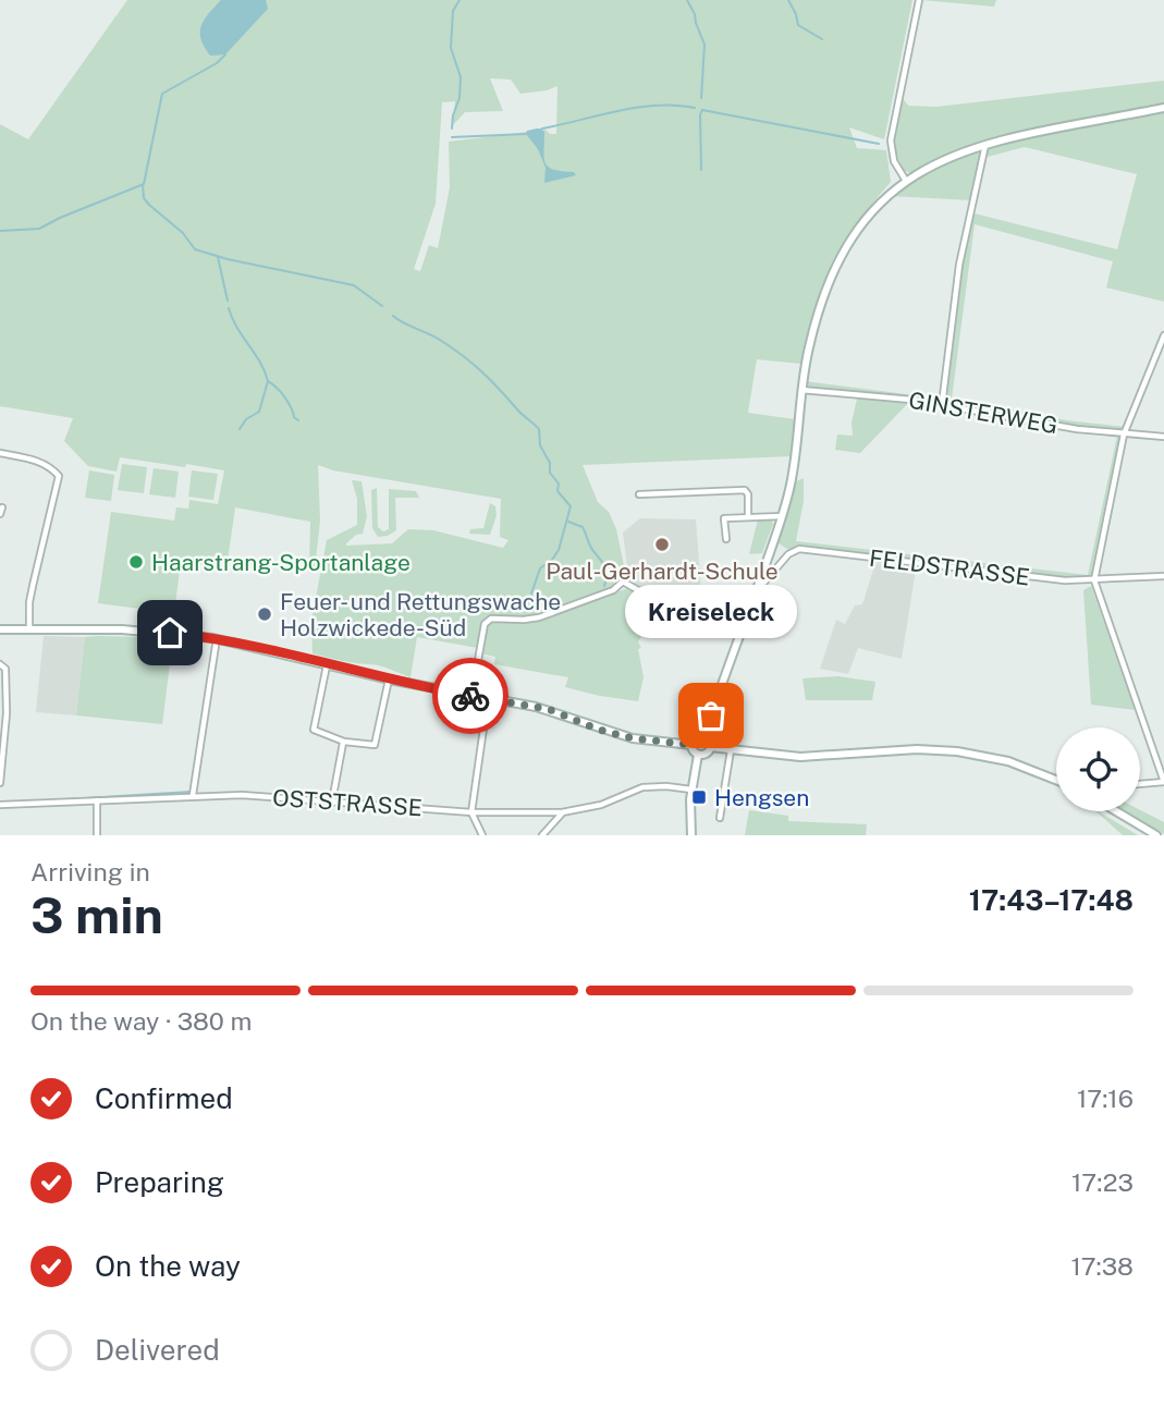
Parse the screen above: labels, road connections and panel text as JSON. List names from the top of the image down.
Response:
{
  "streets": {
    "street": ["GINSTERWEG", "FELDSTRASSE", "OSTSTRASSE"]
  },
  "places": {
    "other": [
      "Paul-Gerhardt-Schule",
      "Haarstrang-Sportanlage",
      "Feuer- und Rettungswache Holzwickede-Süd",
      "Kreiseleck"
    ],
    "transit": ["Hengsen"]
  },
  "page": {
    "bubble": "Kreiseleck",
    "heading": ["3 min", "Arriving in", "17:43–17:48"],
    "bar": "On the way · 380 m",
    "list": [
      ["Confirmed", "17:16"],
      ["Preparing", "17:23"],
      ["On the way", "17:38"],
      "Delivered"
    ]
  }
}
